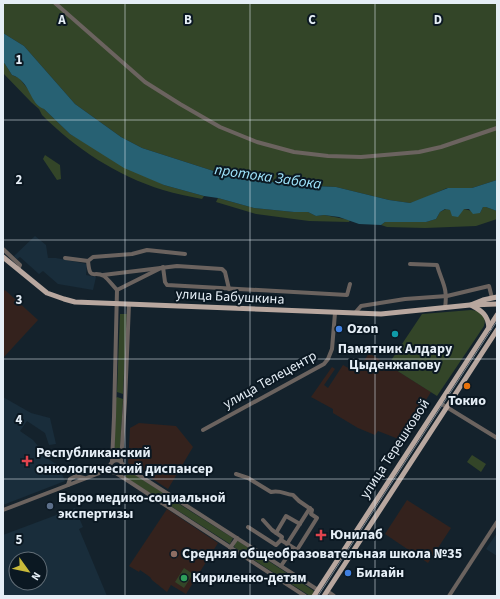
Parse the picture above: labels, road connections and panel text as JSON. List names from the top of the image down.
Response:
{
  "streets": {
    "main road": ["улица Бабушкина", "улица Терешковой"],
    "street": ["улица Телецентр"]
  },
  "crossings": [
    ["улица Бабушкина", "улица Телецентр"]
  ],
  "water": ["протока Забока"],
  "places": {
    "other": [
      "Ozon",
      "Памятник Алдару Цыденжапову",
      "Токио",
      "Бюро медико-социальной экспертизы",
      "Средняя общеобразовательная школа №35",
      "Билайн",
      "Кириленко-детям"
    ],
    "health": ["Республиканский онкологический диспансер", "Юнилаб"]
  },
  "north": "bottom right",
  "grid": {
    "columns": [
      "A",
      "B",
      "C",
      "D"
    ],
    "rows": [
      "1",
      "2",
      "3",
      "4",
      "5"
    ]
  }
}
